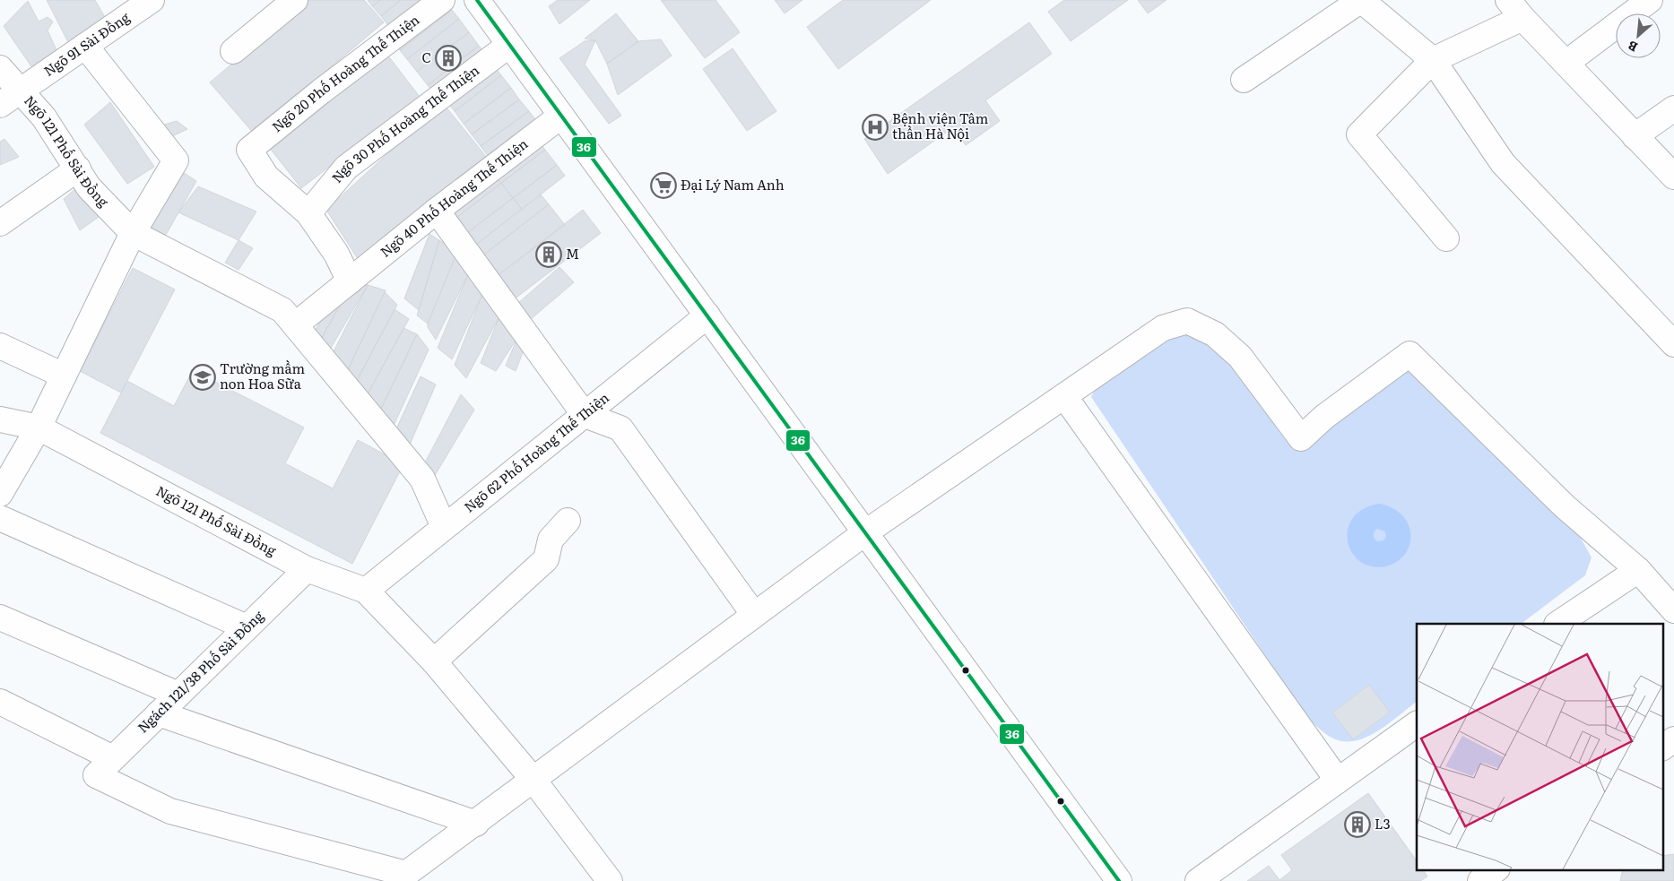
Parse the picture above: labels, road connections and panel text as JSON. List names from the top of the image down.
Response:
{
  "streets": {
    "street": [
      "Ngõ 91 Sài Đồng",
      "Ngõ 20 Phố Hoàng Thế Thiện",
      "Ngõ 30 Phố Hoàng Thế Thiện",
      "Ngõ 121 Phố Sài Đồng",
      "Ngõ 40 Phố Hoàng Thế Thiện",
      "Ngõ 62 Phố Hoàng Thế Thiện",
      "Ngách 121/38 Phố Sài Đồng"
    ]
  },
  "crossings": [
    ["Ngõ 91 Sài Đồng", "Ngõ 121 Phố Sài Đồng"],
    ["Ngõ 20 Phố Hoàng Thế Thiện", "Ngõ 30 Phố Hoàng Thế Thiện"],
    ["Ngõ 121 Phố Sài Đồng", "Ngõ 40 Phố Hoàng Thế Thiện"],
    ["Ngõ 121 Phố Sài Đồng", "Ngõ 62 Phố Hoàng Thế Thiện"],
    ["Ngõ 121 Phố Sài Đồng", "Ngách 121/38 Phố Sài Đồng"]
  ],
  "places": {
    "building": ["C", "M", "L3"],
    "hospital": ["Bệnh viện Tâm thần Hà Nội"],
    "supermarket": ["Đại Lý Nam Anh"],
    "school or university": ["Trường mầm non Hoa Sữa"]
  },
  "lines": ["transit line 36"],
  "north": "bottom left"
}
